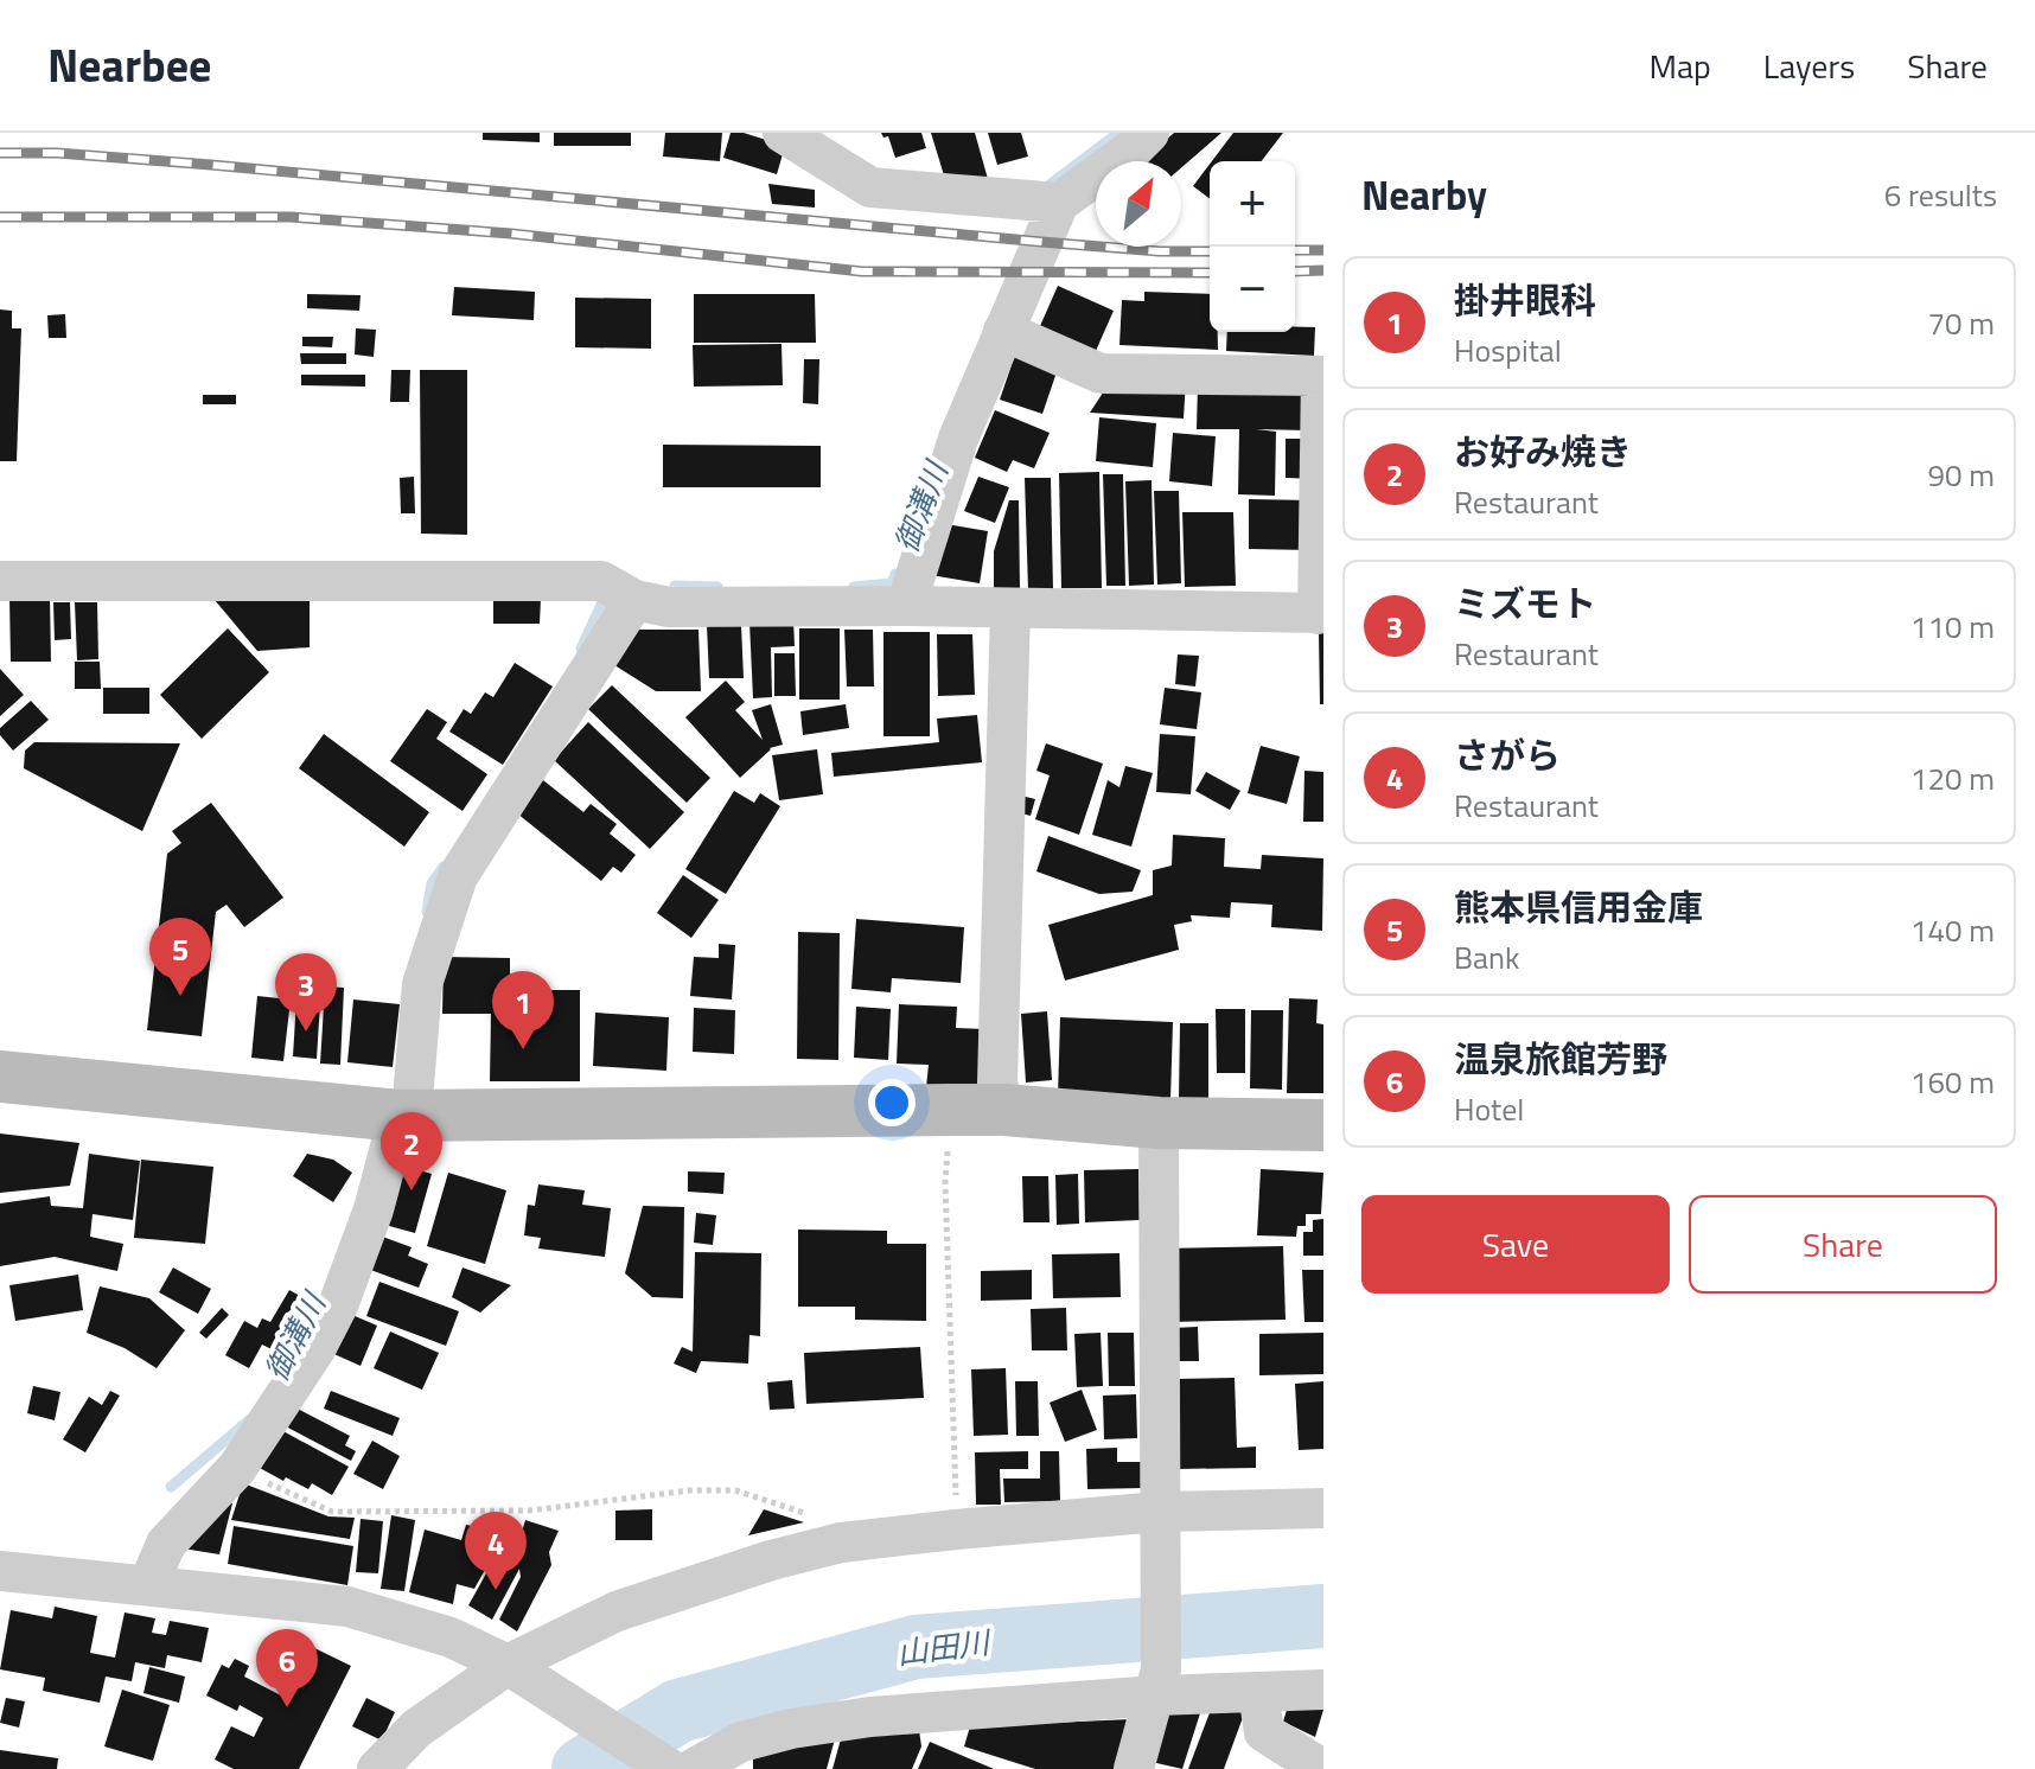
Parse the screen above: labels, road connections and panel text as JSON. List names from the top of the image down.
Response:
{
  "water": ["御溝川", "山田川"],
  "north": "top right",
  "page": {
    "header": "Nearbee",
    "nav": ["Map", "Layers", "Share"],
    "heading": ["Nearby", "6 results"],
    "map_buttons": ["+", "−"],
    "list": [
      {
        "mark": "1",
        "name": "掛井眼科",
        "note": "Hospital",
        "value": "70 m"
      },
      {
        "mark": "2",
        "name": "お好み焼き",
        "note": "Restaurant",
        "value": "90 m"
      },
      {
        "mark": "3",
        "name": "ミズモト",
        "note": "Restaurant",
        "value": "110 m"
      },
      {
        "mark": "4",
        "name": "さがら",
        "note": "Restaurant",
        "value": "120 m"
      },
      {
        "mark": "5",
        "name": "熊本県信用金庫",
        "note": "Bank",
        "value": "140 m"
      },
      {
        "mark": "6",
        "name": "温泉旅館芳野",
        "note": "Hotel",
        "value": "160 m"
      }
    ],
    "pins": [
      "5",
      "3",
      "1",
      "2",
      "4",
      "6"
    ],
    "buttons": ["Save", "Share"]
  }
}
